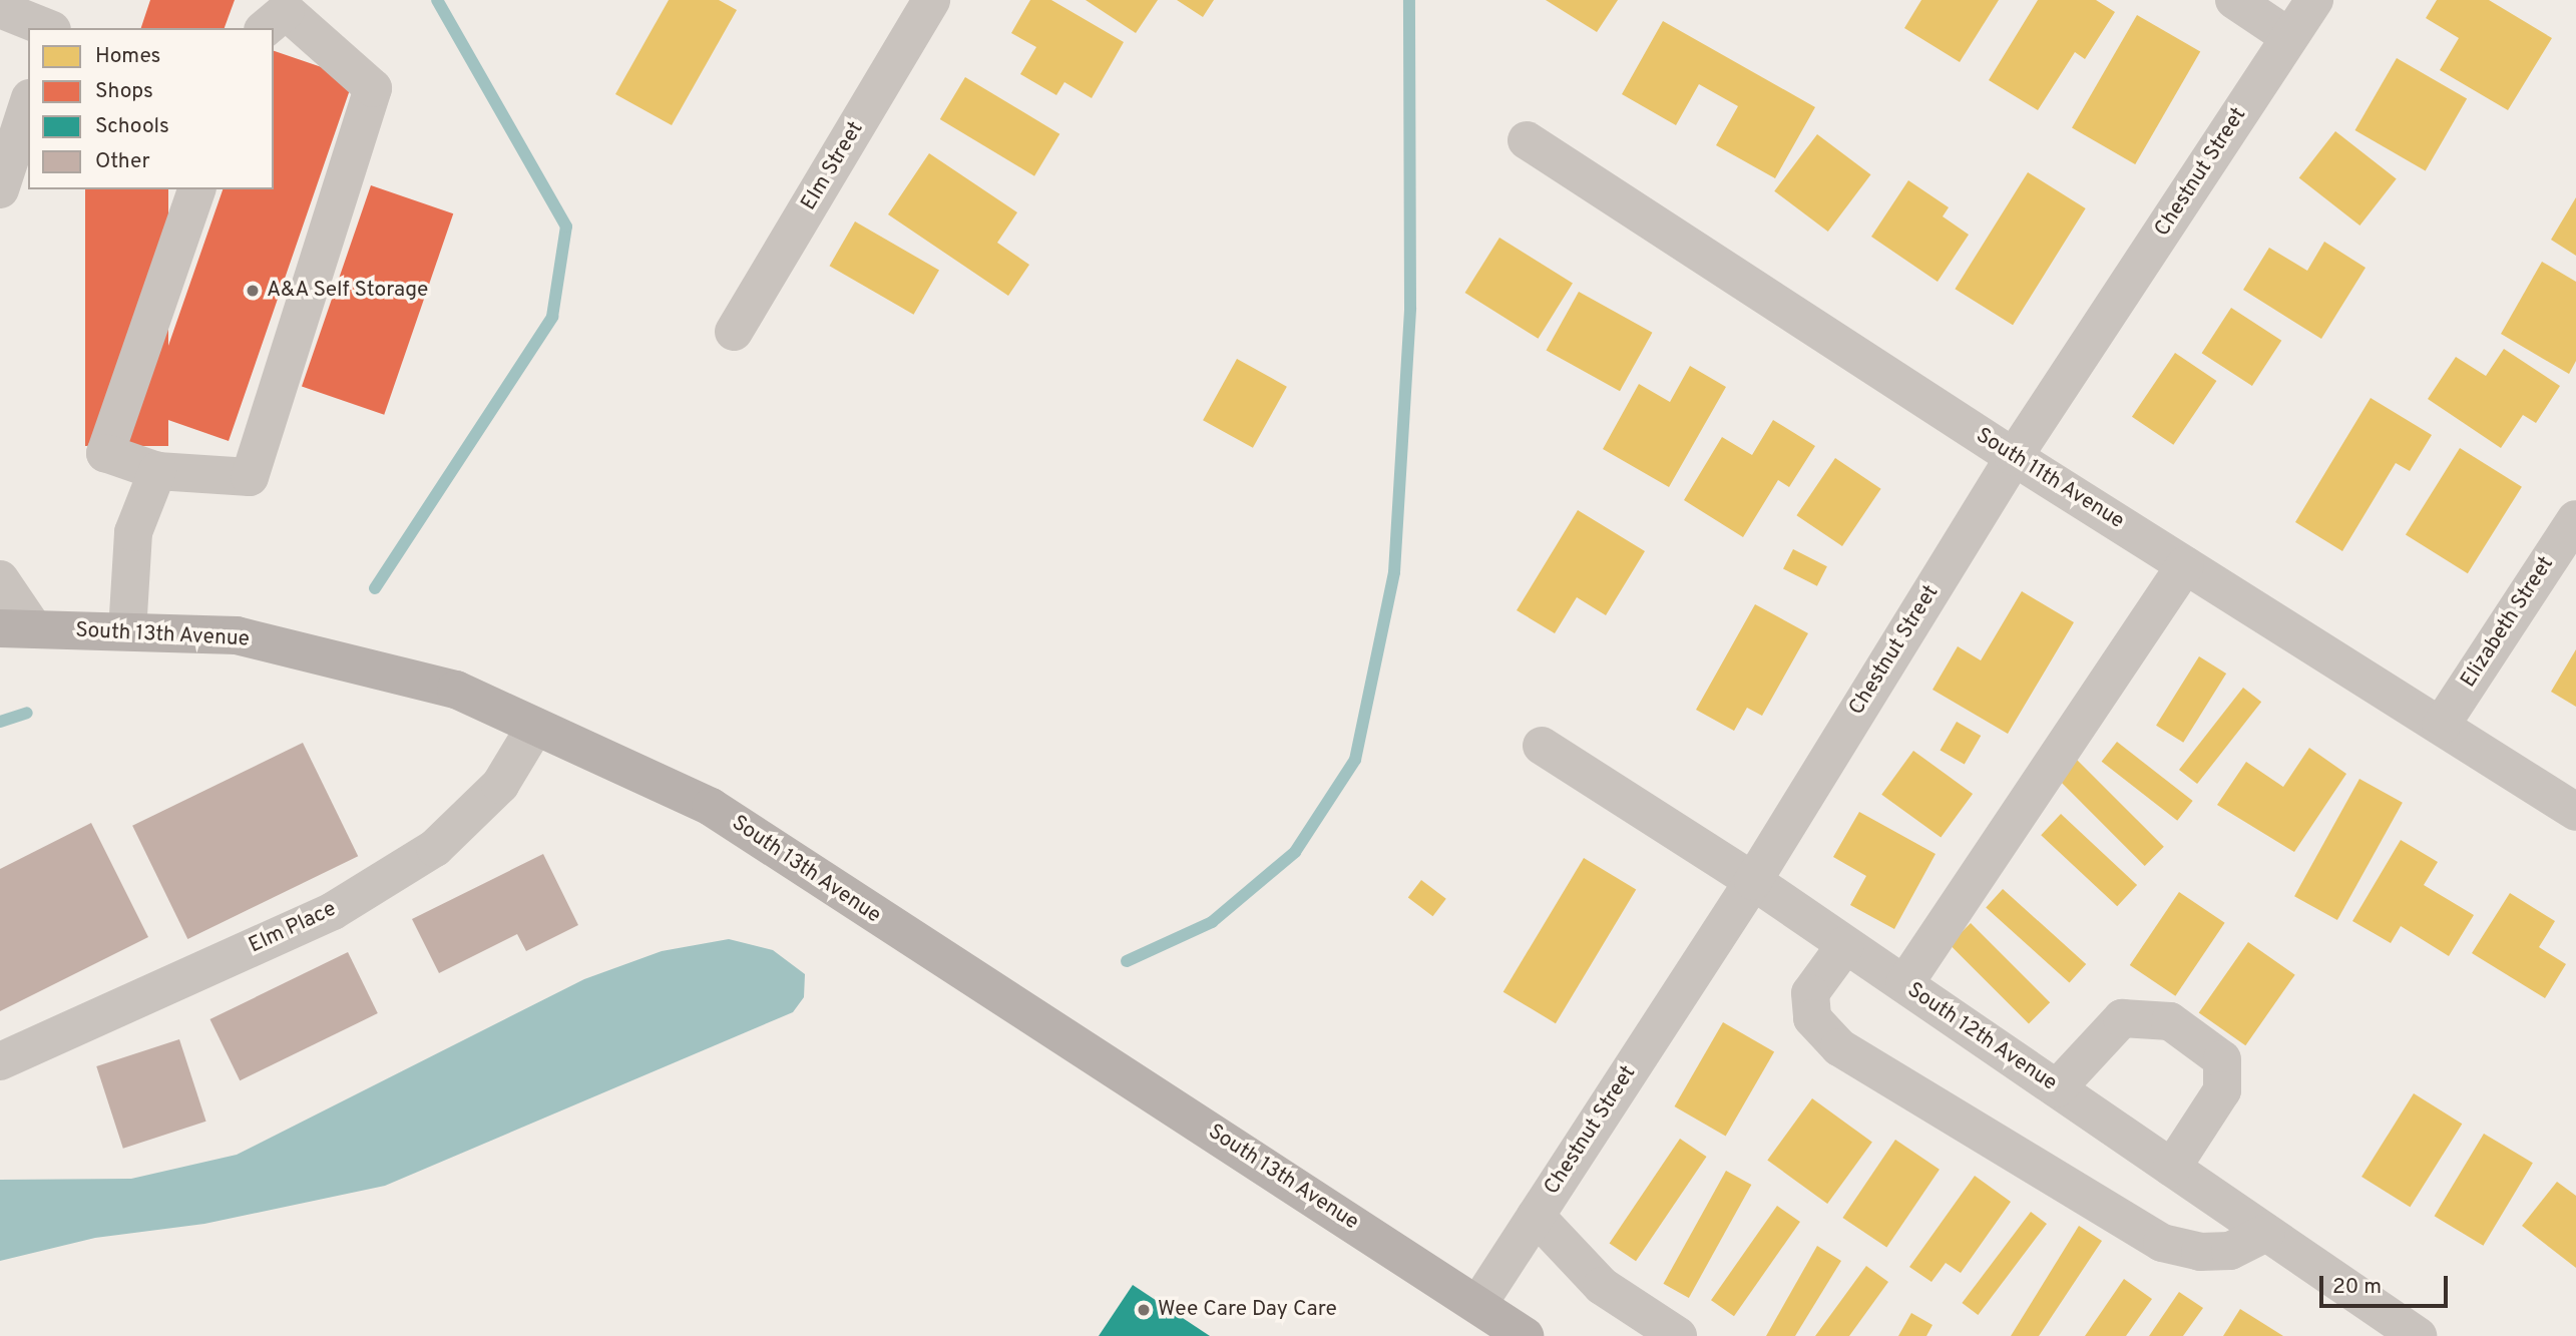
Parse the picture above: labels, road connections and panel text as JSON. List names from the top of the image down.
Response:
{
  "streets": {
    "main road": ["South 13th Avenue"],
    "street": [
      "Elm Street",
      "Chestnut Street",
      "South 11th Avenue",
      "Elizabeth Street",
      "Elm Place",
      "South 12th Avenue"
    ]
  },
  "crossings": [
    ["Chestnut Street", "South 11th Avenue"],
    ["Chestnut Street", "South 13th Avenue"],
    ["Chestnut Street", "South 12th Avenue"],
    ["South 11th Avenue", "Elizabeth Street"],
    ["South 13th Avenue", "Elm Place"]
  ],
  "places": ["A&A Self Storage", "Wee Care Day Care"],
  "legend": [
    "Homes",
    "Shops",
    "Schools",
    "Other"
  ],
  "scale_bar": "20 m"
}
